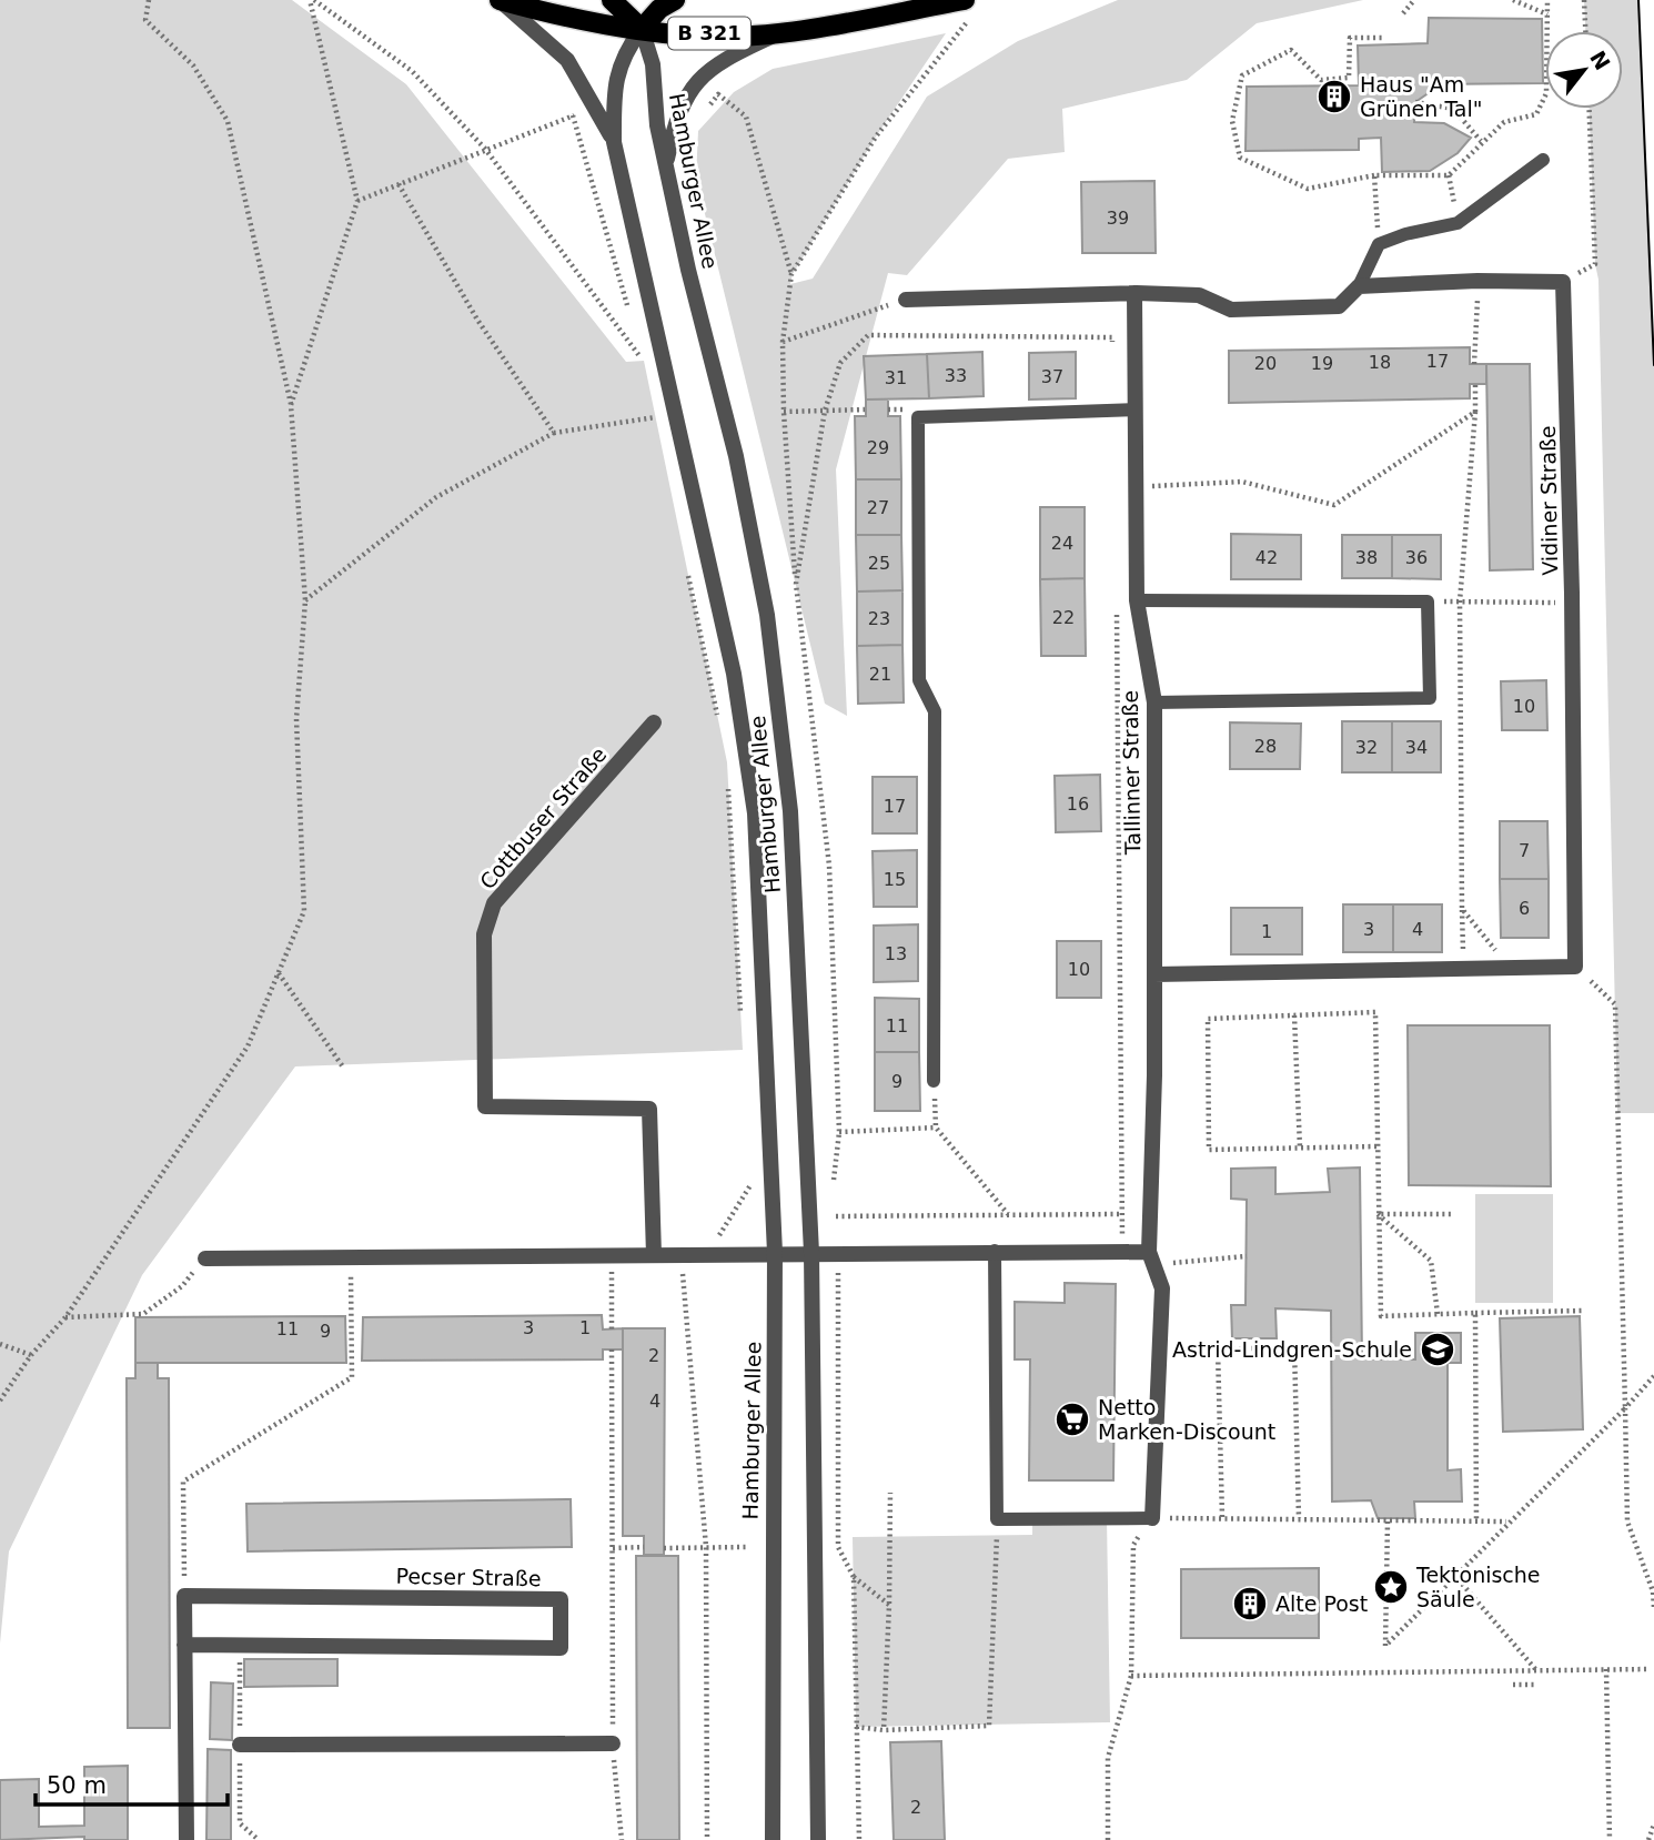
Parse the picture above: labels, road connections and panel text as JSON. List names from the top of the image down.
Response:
{
  "streets": {
    "main road": ["B 321"],
    "street": [
      "Hamburger Allee",
      "Vidiner Straße",
      "Tallinner Straße",
      "Cottbuser Straße",
      "Pecser Straße"
    ]
  },
  "crossings": [
    ["B 321", "Hamburger Allee"]
  ],
  "places": {
    "building": ["Haus \"Am Grünen Tal\"", "Alte Post"],
    "school or university": ["Astrid-Lindgren-Schule"],
    "supermarket": ["Netto Marken-Discount"],
    "place": ["Tektonische Säule"]
  },
  "house_numbers": [
    "39",
    "17",
    "18",
    "20",
    "19",
    "33",
    "37",
    "31",
    "29",
    "27",
    "24",
    "42",
    "38",
    "36",
    "25",
    "22",
    "23",
    "21",
    "10",
    "28",
    "32",
    "34",
    "16",
    "17",
    "7",
    "15",
    "6",
    "3",
    "4",
    "1",
    "13",
    "10",
    "11",
    "9",
    "3",
    "1",
    "11",
    "9",
    "2",
    "4",
    "2"
  ],
  "scale_bar": "50 m",
  "north": "top right"
}
